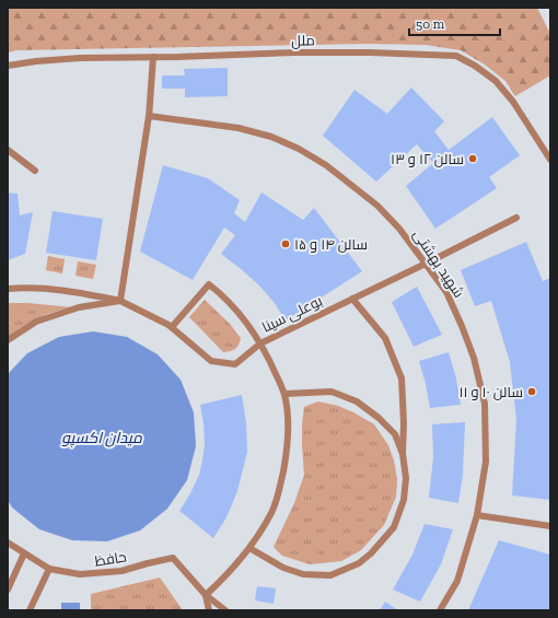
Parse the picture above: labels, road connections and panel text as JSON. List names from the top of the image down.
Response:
{
  "streets": {
    "lane": [
      "ملل",
      "شهید بهشتی",
      "بوعلی سینا",
      "حافظ"
    ]
  },
  "crossings": [
    ["شهید بهشتی", "بوعلی سینا"],
    ["بوعلی سینا", "حافظ"]
  ],
  "water": ["میدان اکسپو"],
  "places": ["سالن ۱۲ و ۱۳", "سالن ۱۴ و ۱۵", "سالن ۱۰ و ۱۱"],
  "scale_bar": "50 m"
}
